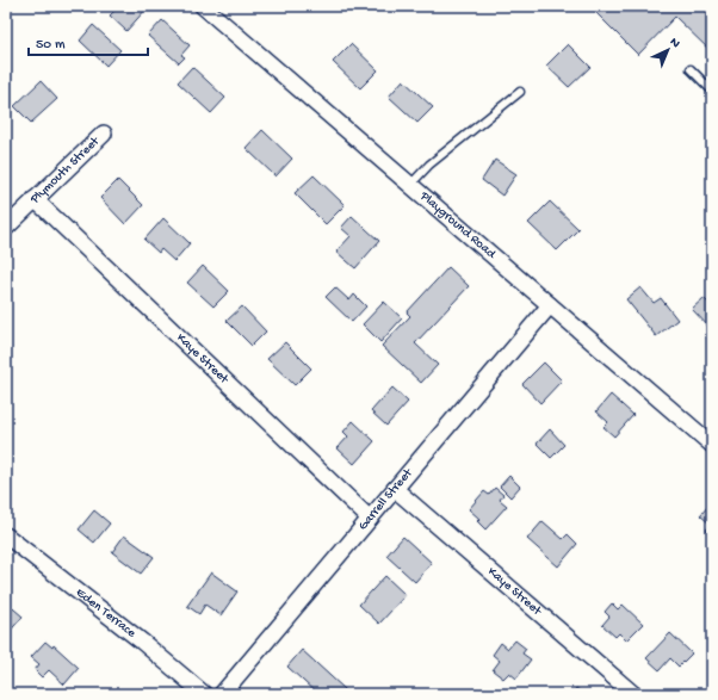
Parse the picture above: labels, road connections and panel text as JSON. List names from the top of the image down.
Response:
{
  "streets": {
    "street": [
      "Plymouth Street",
      "Playground Road",
      "Kaye Street",
      "Garrell Street",
      "Eden Terrace"
    ]
  },
  "crossings": [
    ["Plymouth Street", "Kaye Street"],
    ["Playground Road", "Garrell Street"],
    ["Kaye Street", "Garrell Street"]
  ],
  "scale_bar": "50 m",
  "north": "top right"
}
